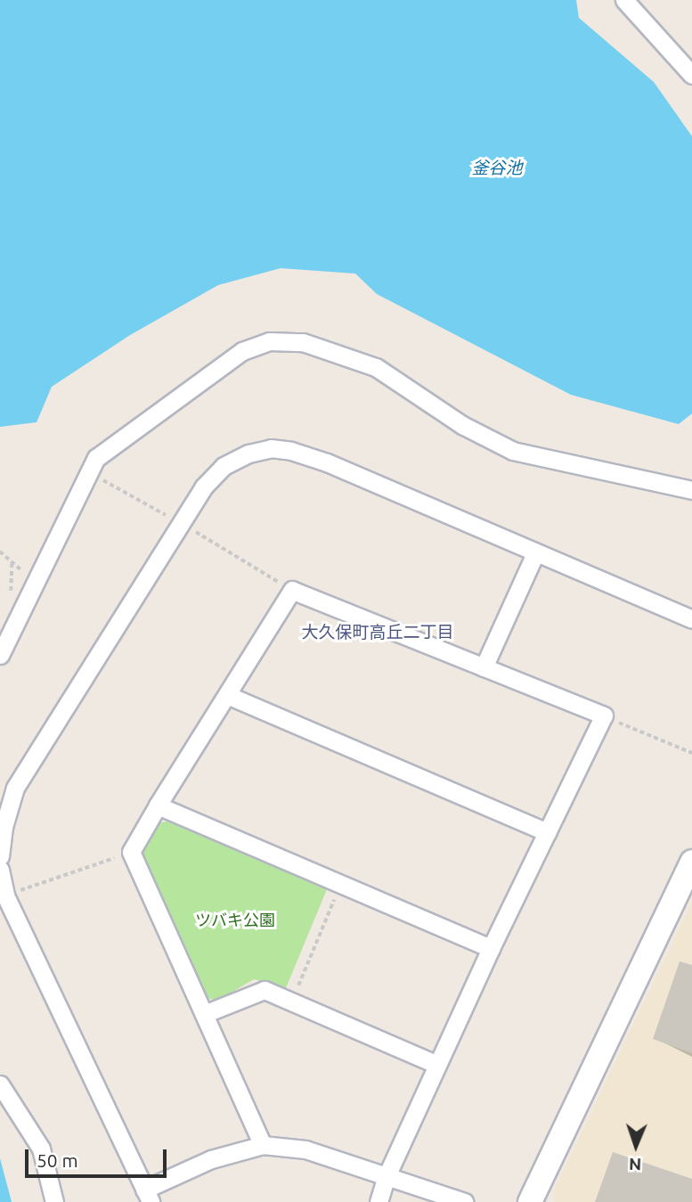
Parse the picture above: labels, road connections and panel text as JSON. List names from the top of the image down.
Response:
{
  "districts": ["大久保町高丘二丁目"],
  "water": ["釜谷池"],
  "parks": ["ツバキ公園"],
  "scale_bar": "50 m",
  "north": "bottom"
}
